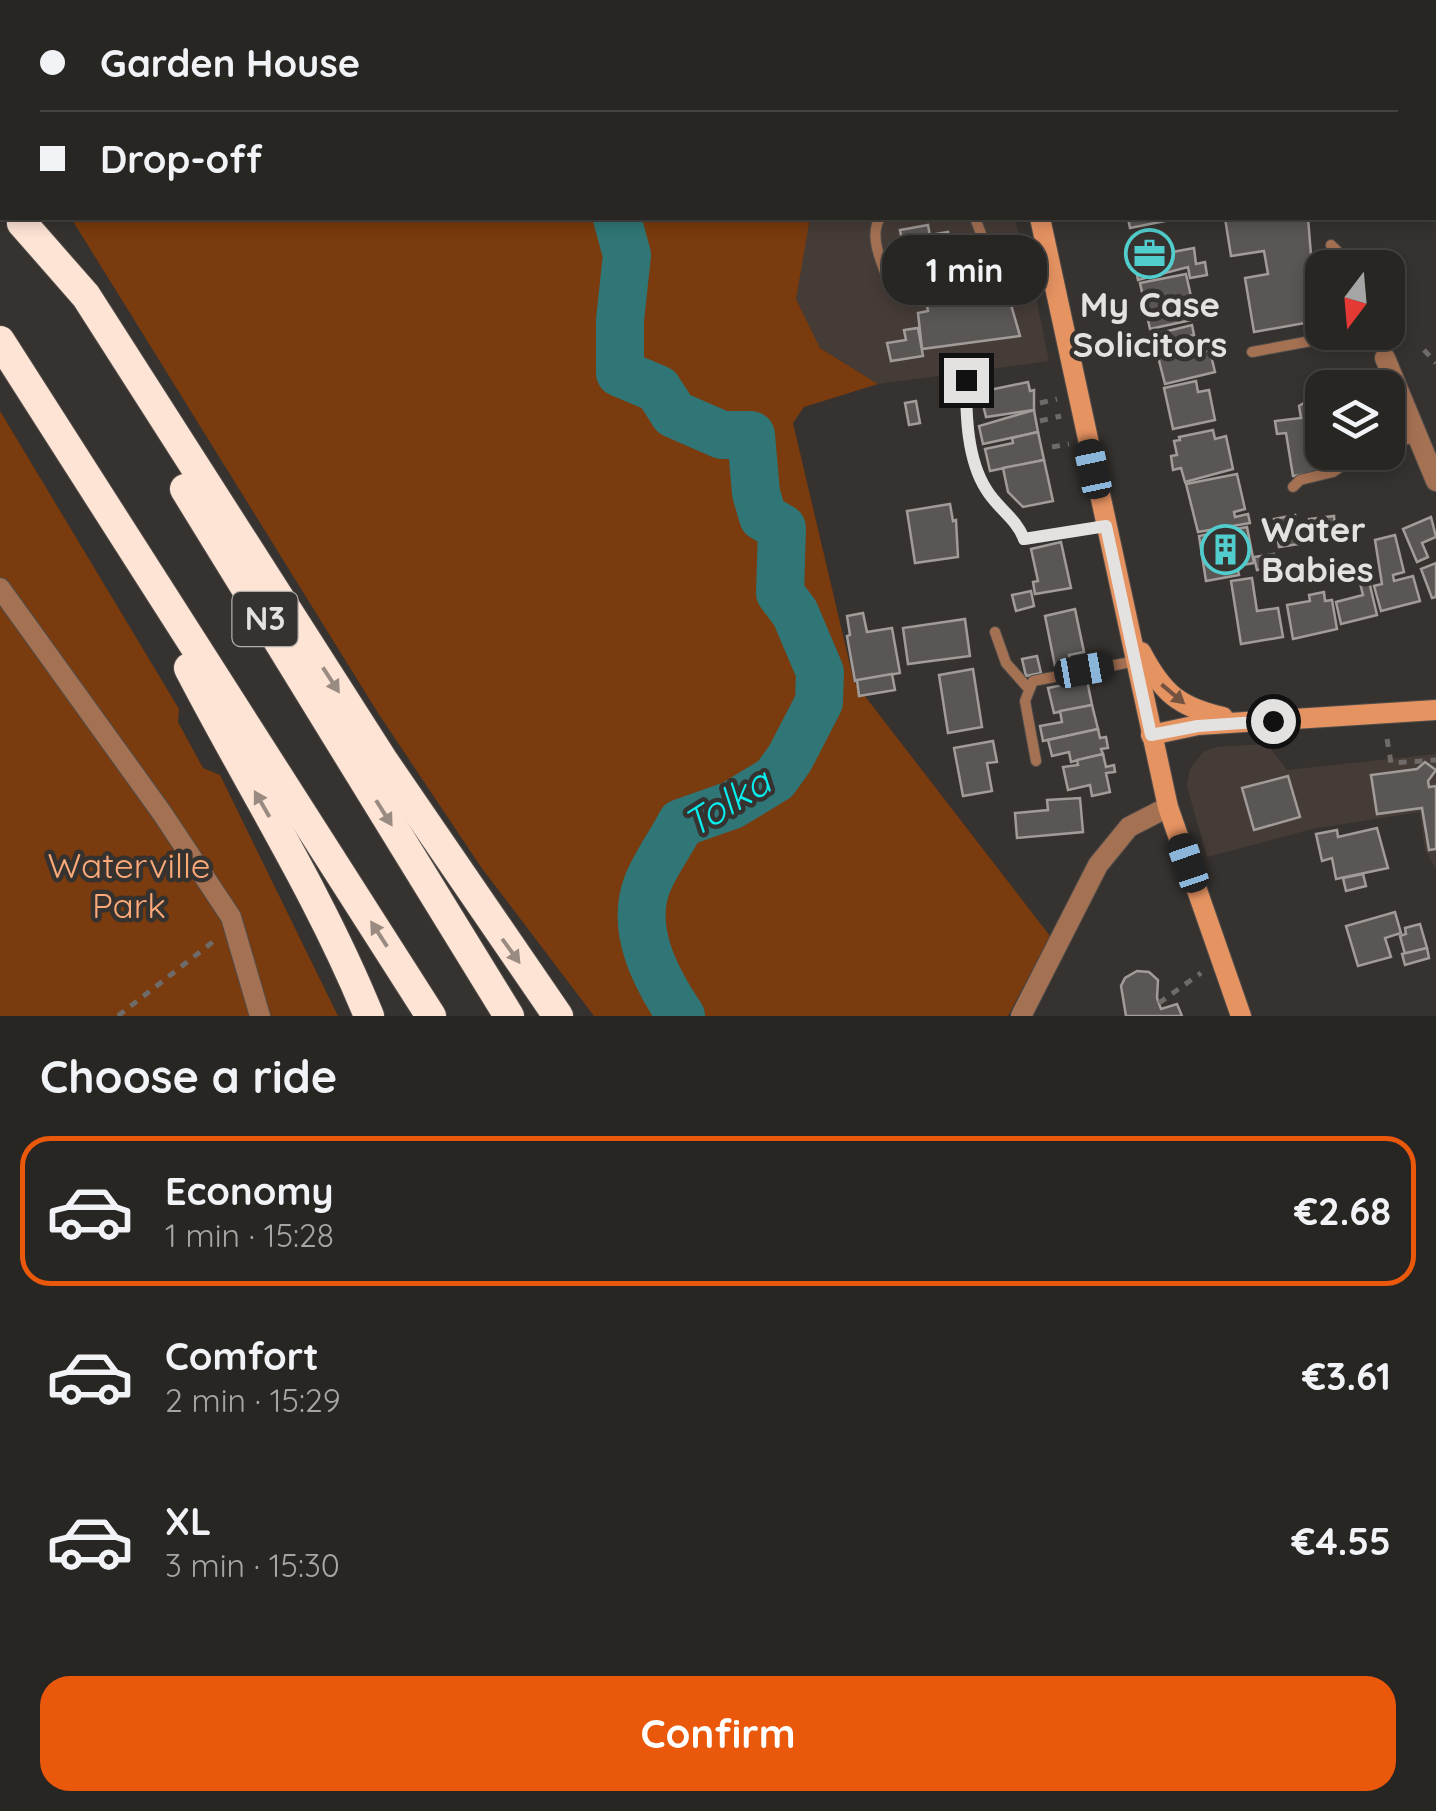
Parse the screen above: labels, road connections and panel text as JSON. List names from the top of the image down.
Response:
{
  "streets": {
    "highway": ["N3"]
  },
  "water": ["Tolka"],
  "parks": ["Waterville Park"],
  "places": {
    "office": ["My Case Solicitors"],
    "building": ["Water Babies"]
  },
  "north": "bottom",
  "page": {
    "banner": ["Garden House", "Drop-off"],
    "bubble": "1 min",
    "heading": "Choose a ride",
    "list": [
      {
        "name": "Economy",
        "note": "1 min · 15:28",
        "value": "€2.68"
      },
      {
        "name": "Comfort",
        "note": "2 min · 15:29",
        "value": "€3.61"
      },
      {
        "name": "XL",
        "note": "3 min · 15:30",
        "value": "€4.55"
      }
    ],
    "buttons": "Confirm"
  }
}
